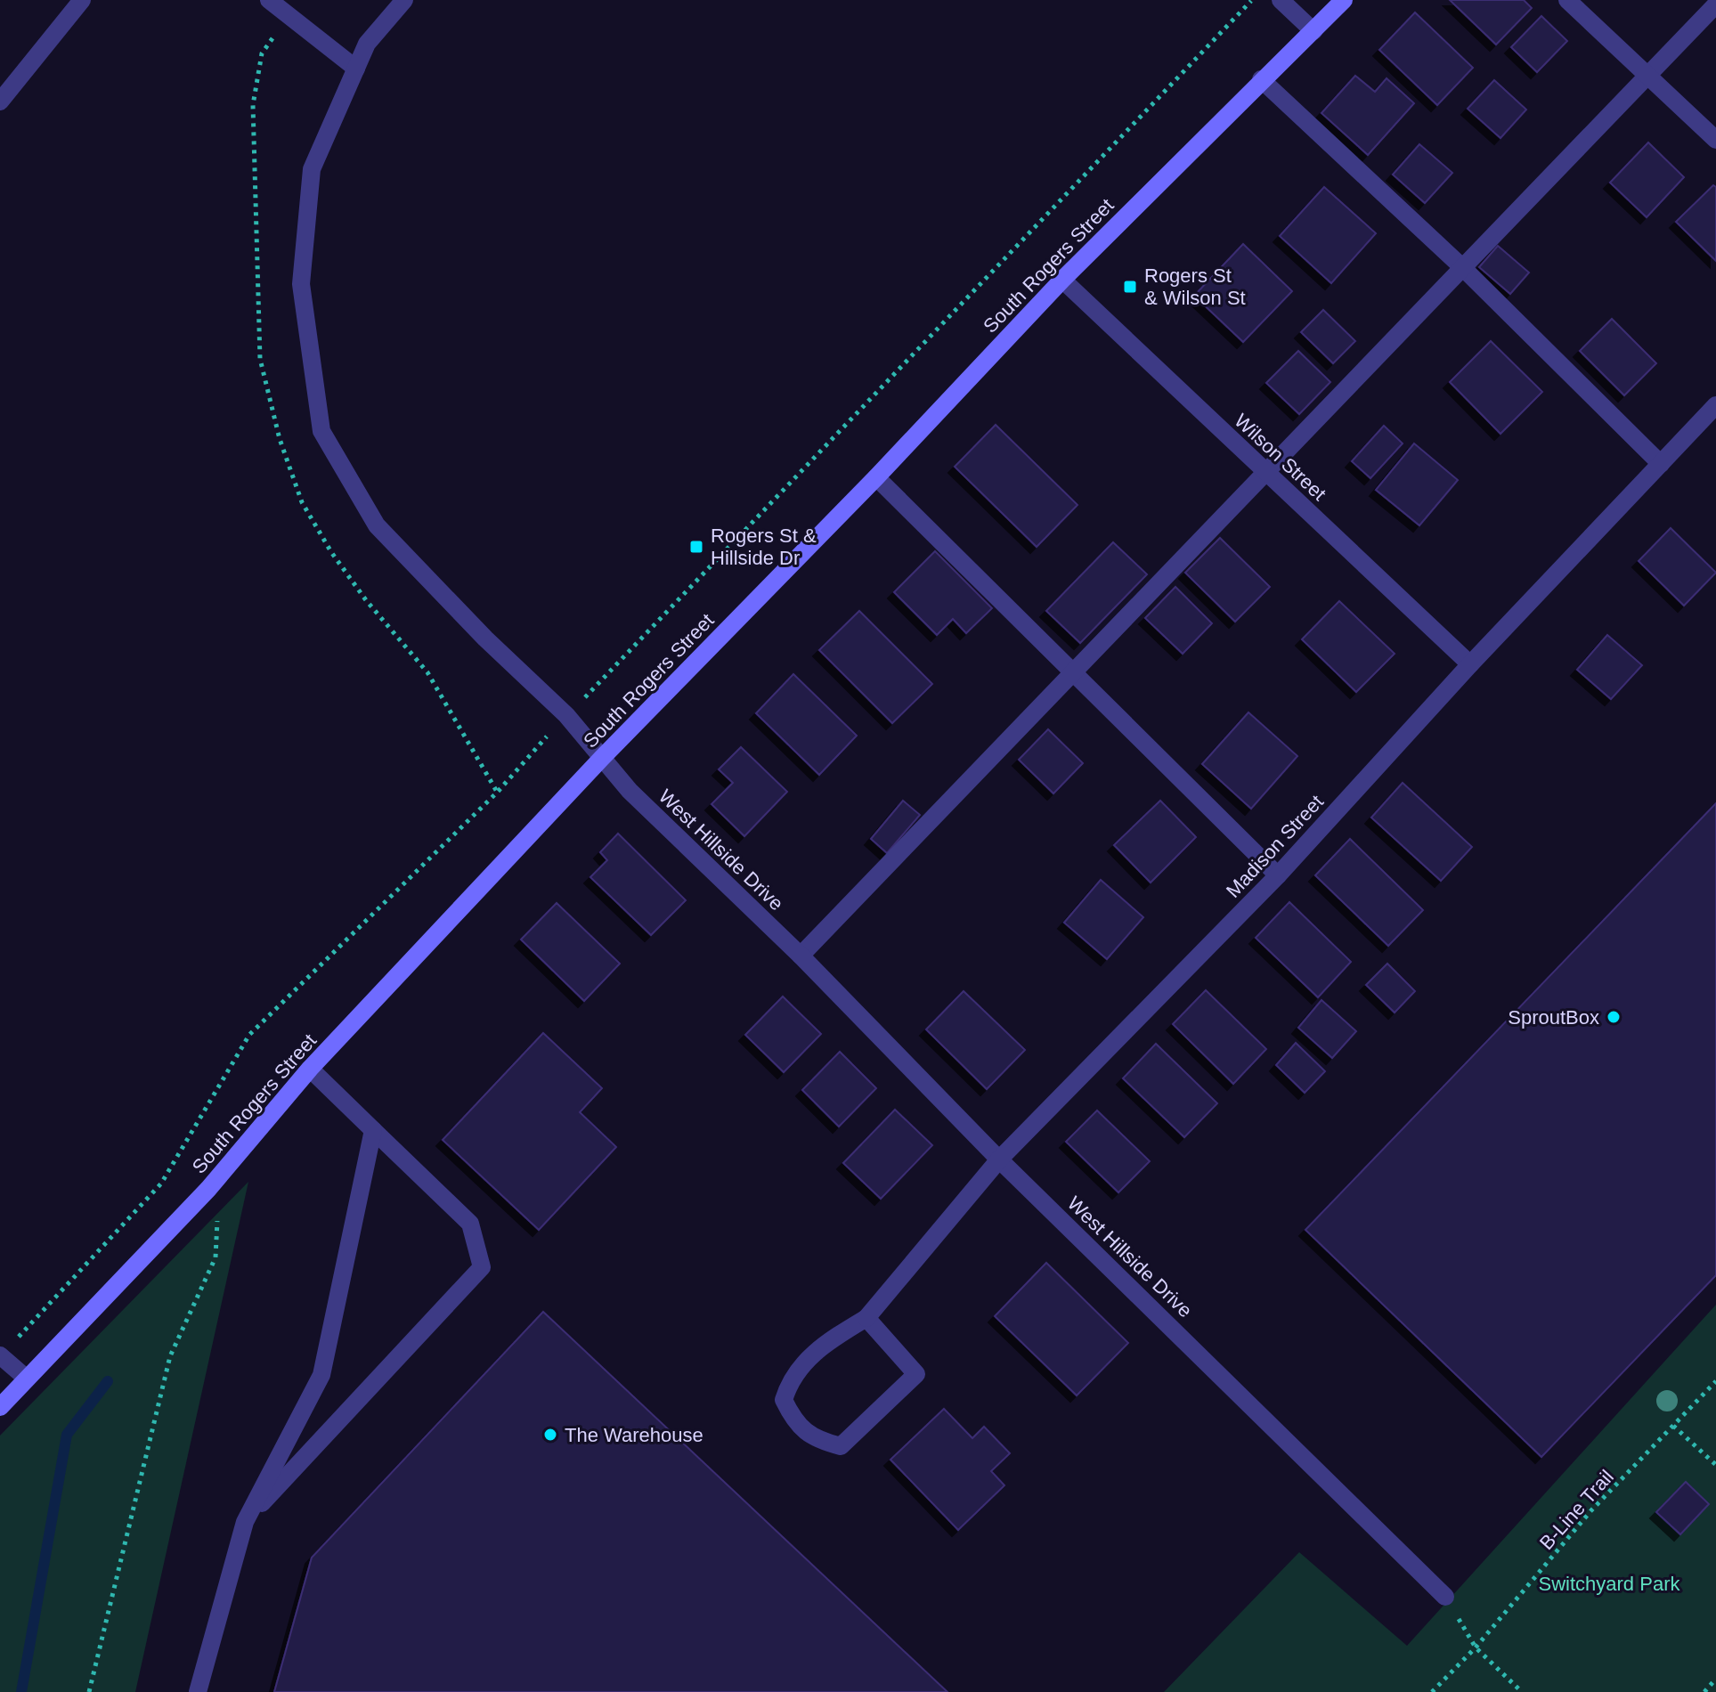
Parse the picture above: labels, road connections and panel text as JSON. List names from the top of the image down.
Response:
{
  "streets": {
    "street": [
      "South Rogers Street",
      "Wilson Street",
      "Madison Street",
      "West Hillside Drive"
    ],
    "path": ["B-Line Trail"]
  },
  "crossings": [
    ["South Rogers Street", "Wilson Street"],
    ["South Rogers Street", "West Hillside Drive"],
    ["Wilson Street", "Madison Street"],
    ["Madison Street", "West Hillside Drive"]
  ],
  "parks": ["Switchyard Park"],
  "places": {
    "transit": ["Rogers St & Wilson St", "Rogers St & Hillside Dr"],
    "other": ["SproutBox", "The Warehouse"]
  }
}
